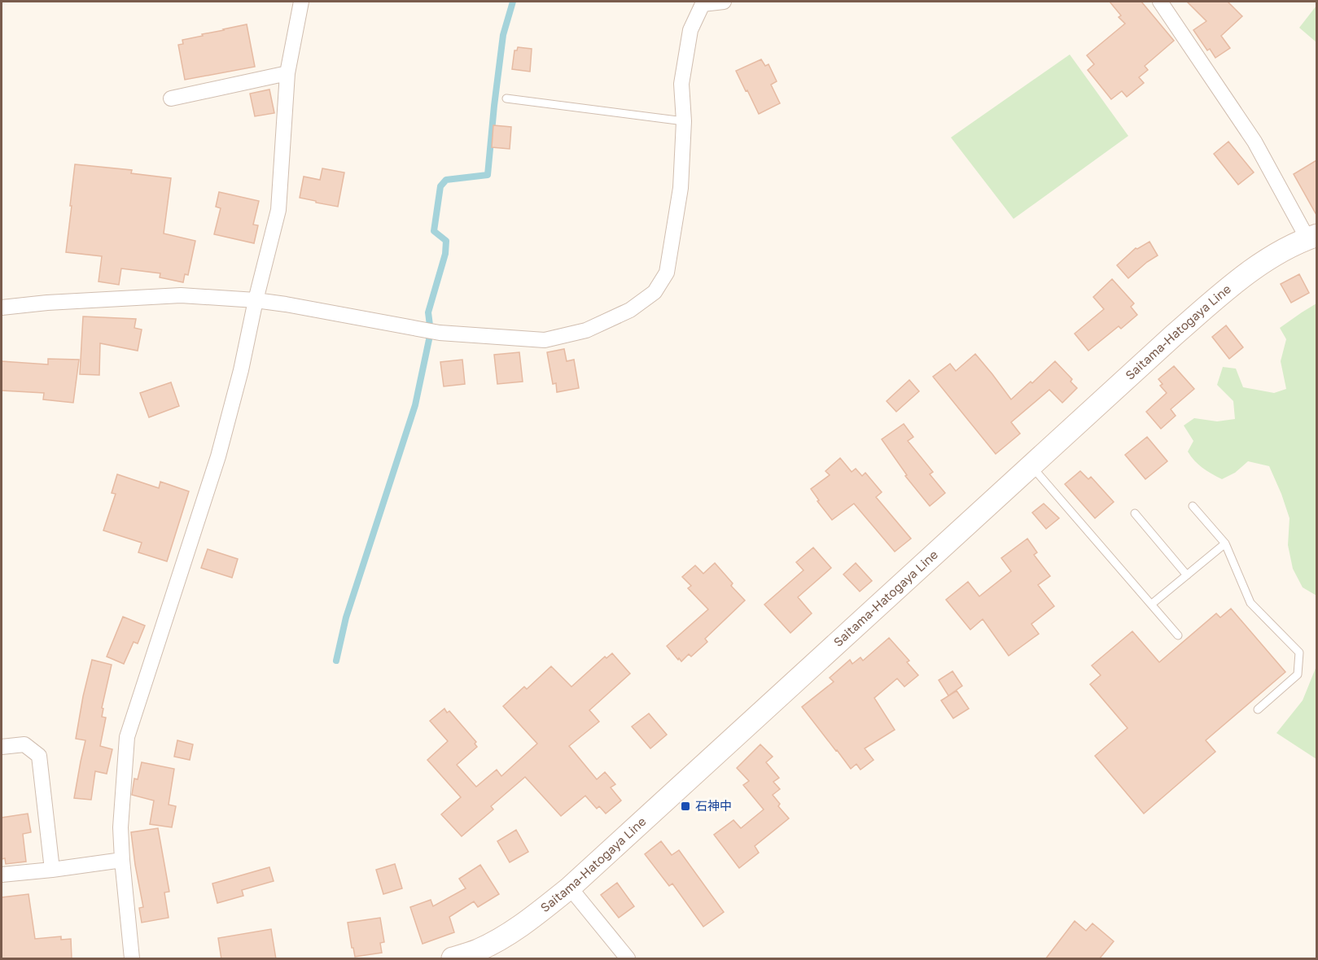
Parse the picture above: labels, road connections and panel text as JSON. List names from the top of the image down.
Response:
{
  "streets": {
    "main road": ["Saitama-Hatogaya Line"]
  },
  "places": {
    "transit": ["石神中"]
  }
}
